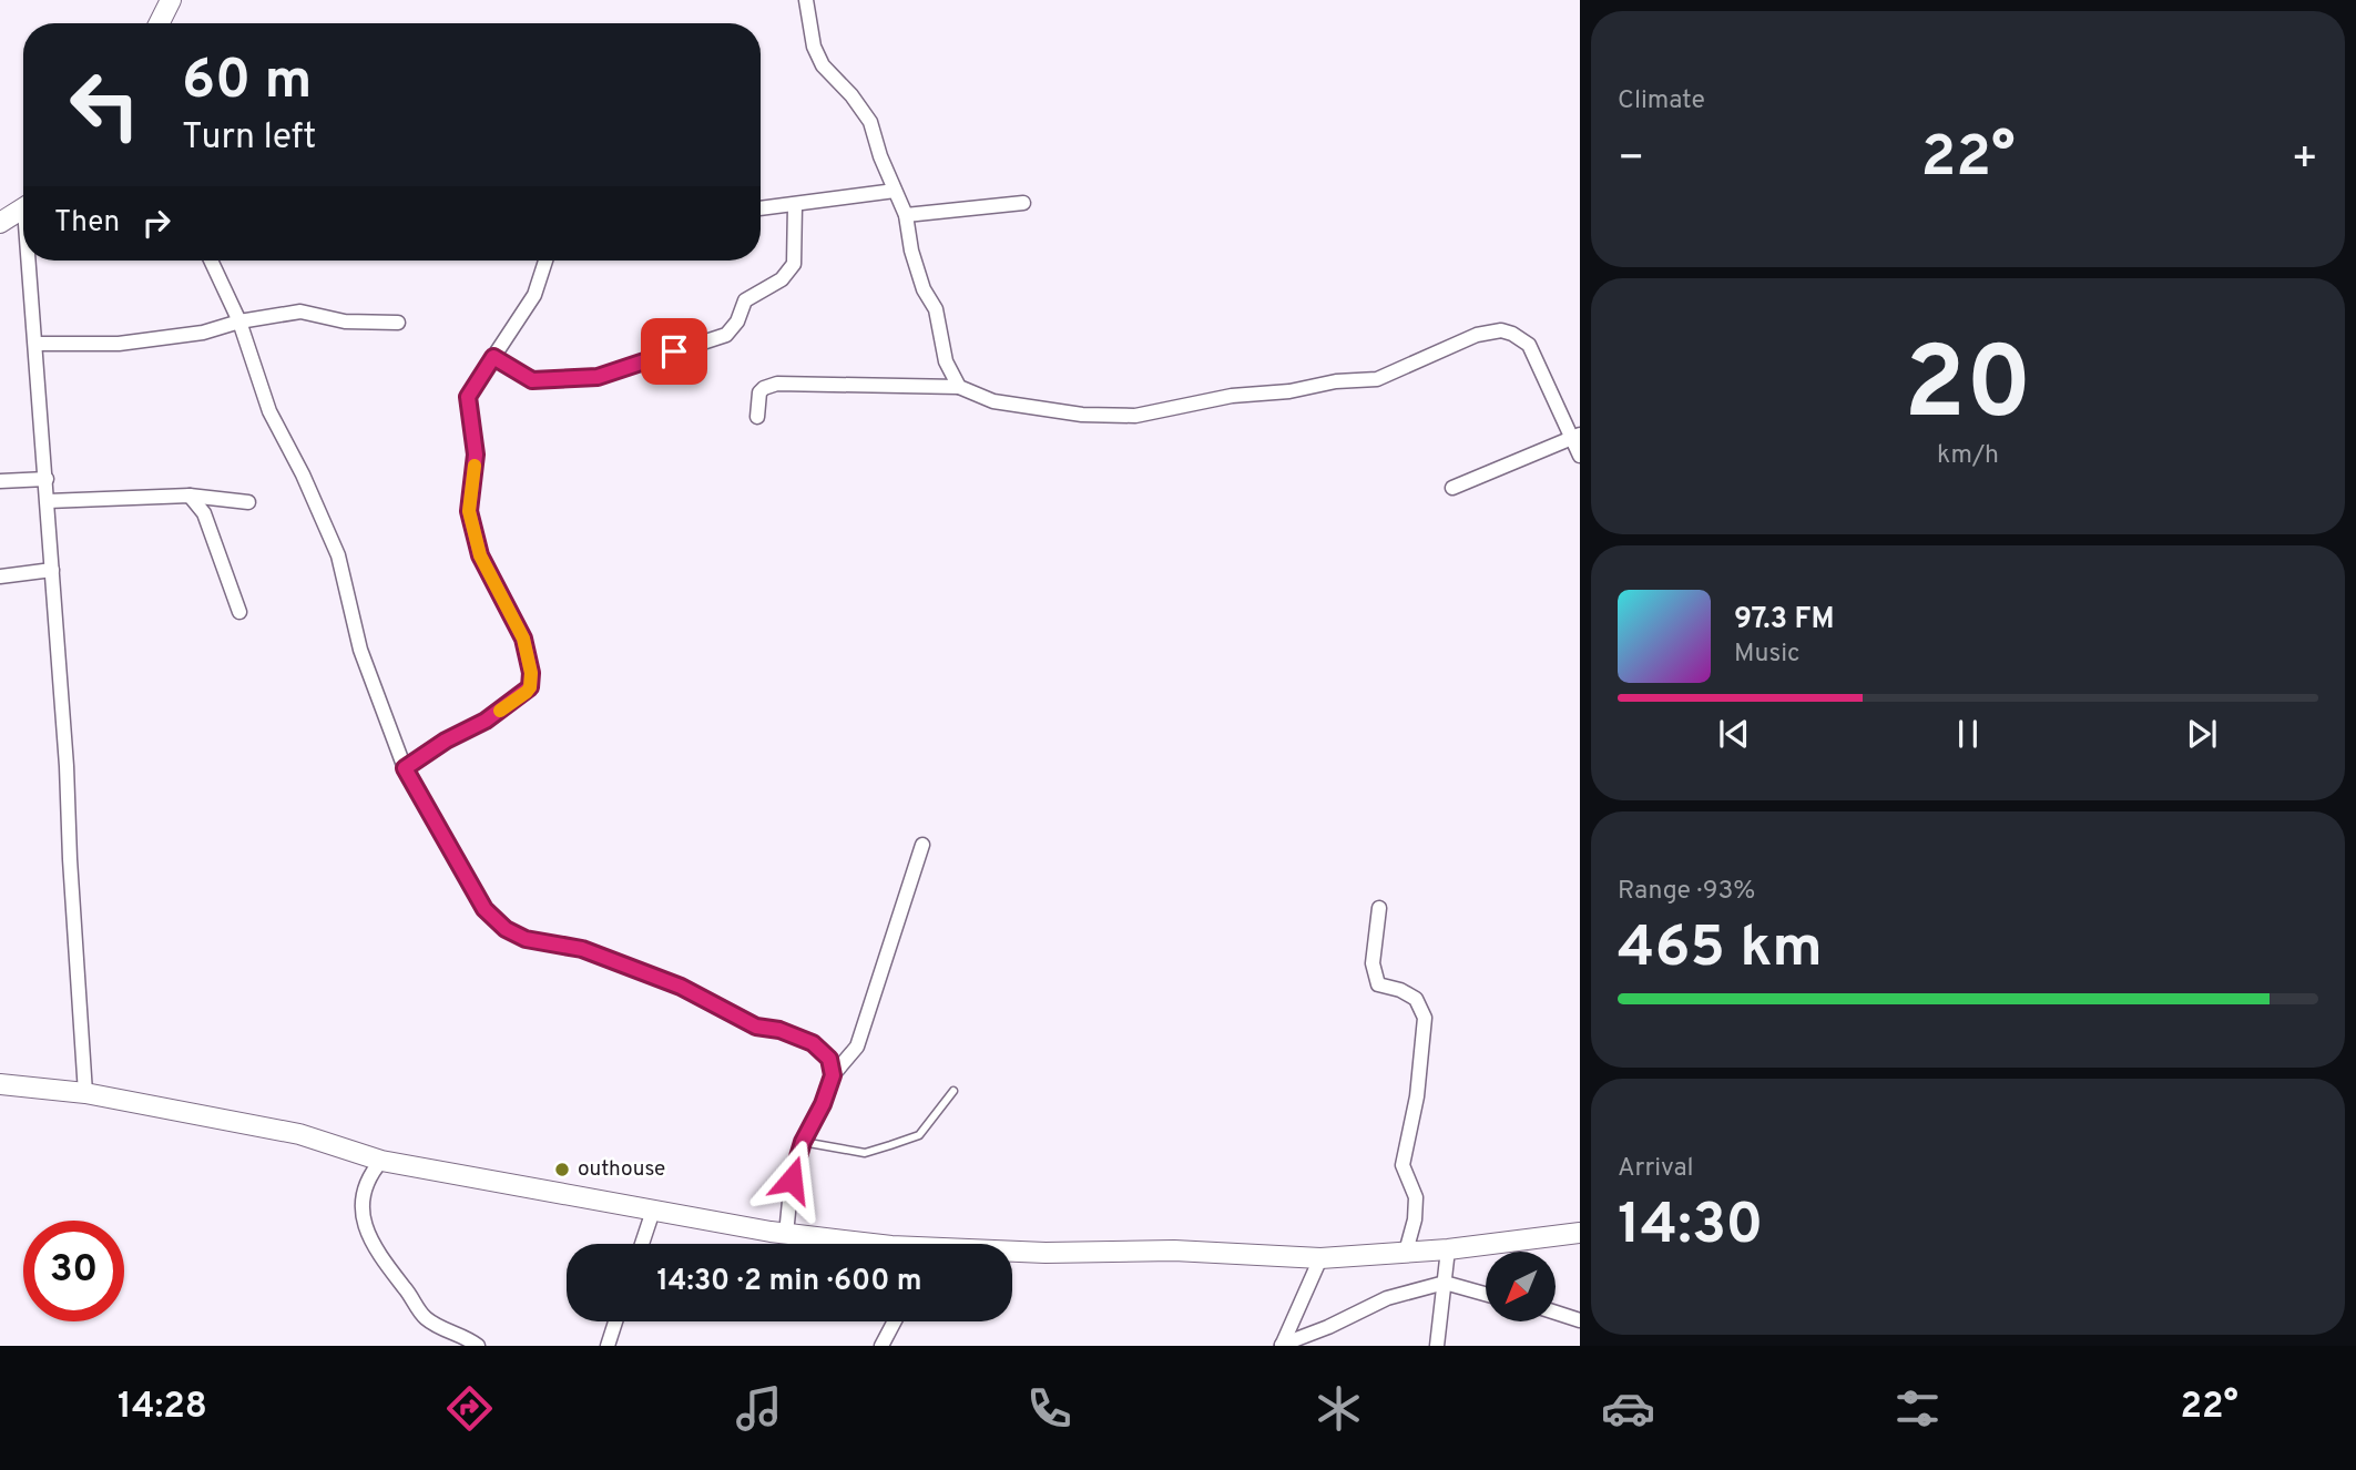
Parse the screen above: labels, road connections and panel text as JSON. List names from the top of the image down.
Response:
{
  "places": ["outhouse"],
  "north": "bottom left",
  "page": {
    "tile": [
      "Climate",
      ["20", "km/h"],
      ["Range · 93%", "465 km"],
      ["Arrival", "14:30"]
    ],
    "turn": ["60 m", "Turn left"],
    "heat": ["−", "22°", "+"],
    "then": "Then",
    "song": ["97.3 FM", "Music"],
    "limit": "30",
    "trip": "14:30 · 2 min · 600 m",
    "tabs": ["14:28", "22°"]
  }
}
